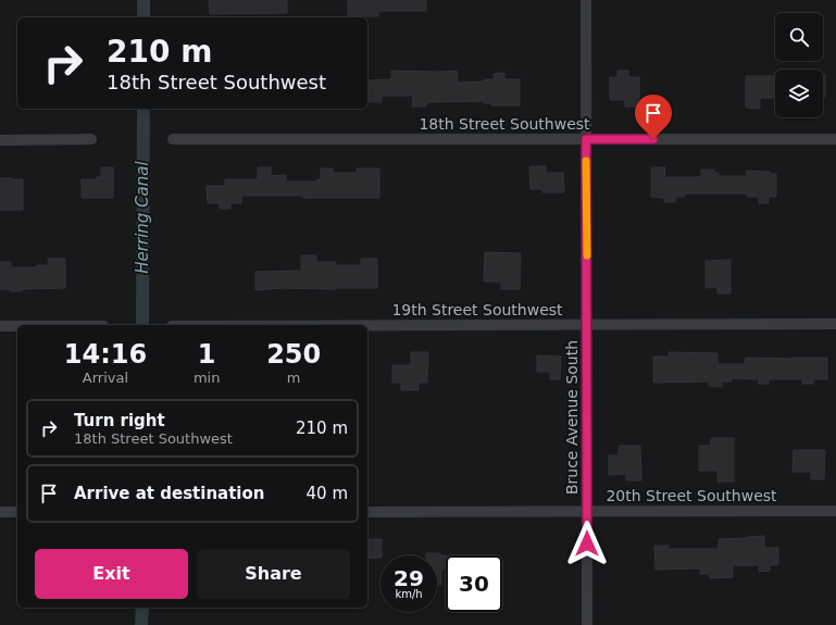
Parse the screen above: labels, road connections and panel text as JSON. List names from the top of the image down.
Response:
{
  "streets": {
    "street": [
      "18th Street Southwest",
      "19th Street Southwest",
      "Bruce Avenue South",
      "20th Street Southwest"
    ]
  },
  "crossings": [
    ["18th Street Southwest", "Bruce Avenue South"],
    ["19th Street Southwest", "Bruce Avenue South"],
    ["Bruce Avenue South", "20th Street Southwest"]
  ],
  "water": ["Herring Canal"],
  "page": {
    "turn": ["210 m", "18th Street Southwest"],
    "eta": [
      "14:16",
      "Arrival",
      "1",
      "min",
      "250",
      "m"
    ],
    "list": [
      {
        "name": "Turn right",
        "note": "18th Street Southwest",
        "value": "210 m"
      },
      {
        "name": "Arrive at destination",
        "value": "40 m"
      }
    ],
    "buttons": ["Exit", "Share"],
    "speed": "29 km/h",
    "limit": "30"
  }
}
